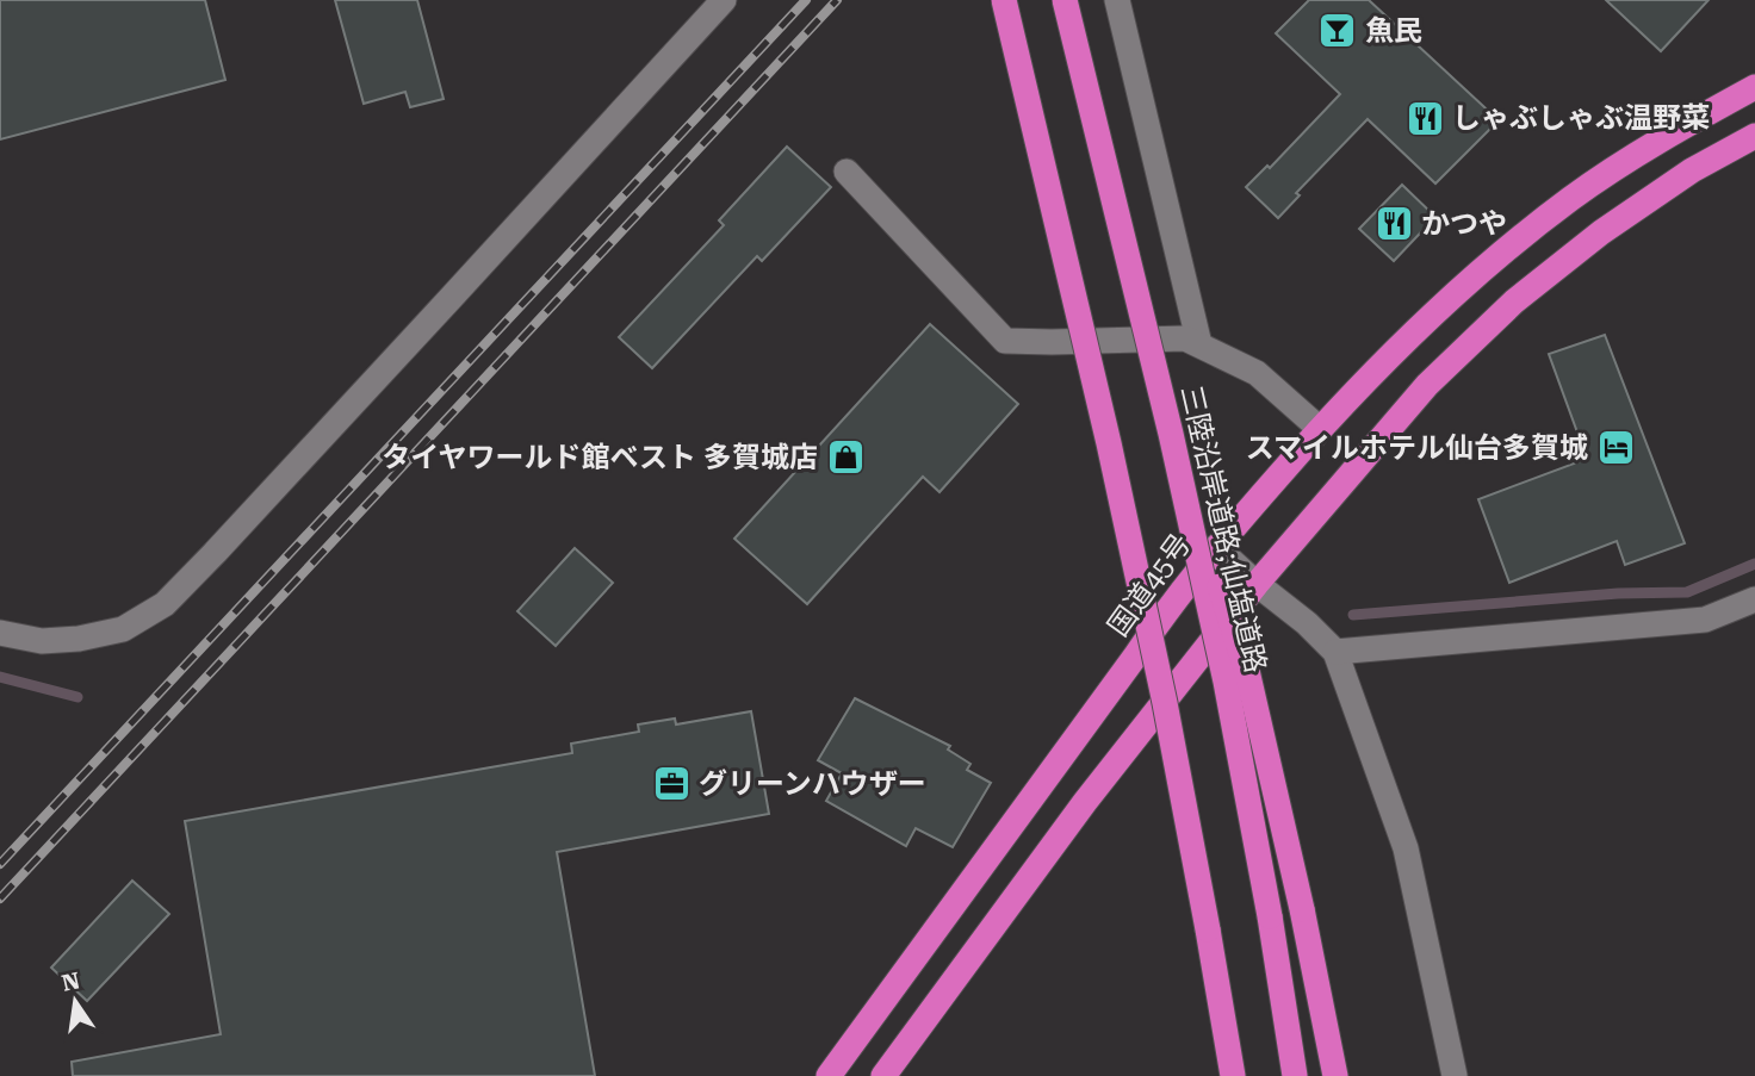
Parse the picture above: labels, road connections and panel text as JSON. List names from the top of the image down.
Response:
{
  "streets": {
    "highway": ["三陸沿岸道路;仙塩道路", "国道45号"]
  },
  "places": {
    "bar": ["魚民"],
    "restaurant": ["しゃぶしゃぶ温野菜", "かつや"],
    "hotel": ["スマイルホテル仙台多賀城"],
    "shop": ["タイヤワールド館ベスト 多賀城店"],
    "office": ["グリーンハウザー"]
  },
  "north": "top"
}
